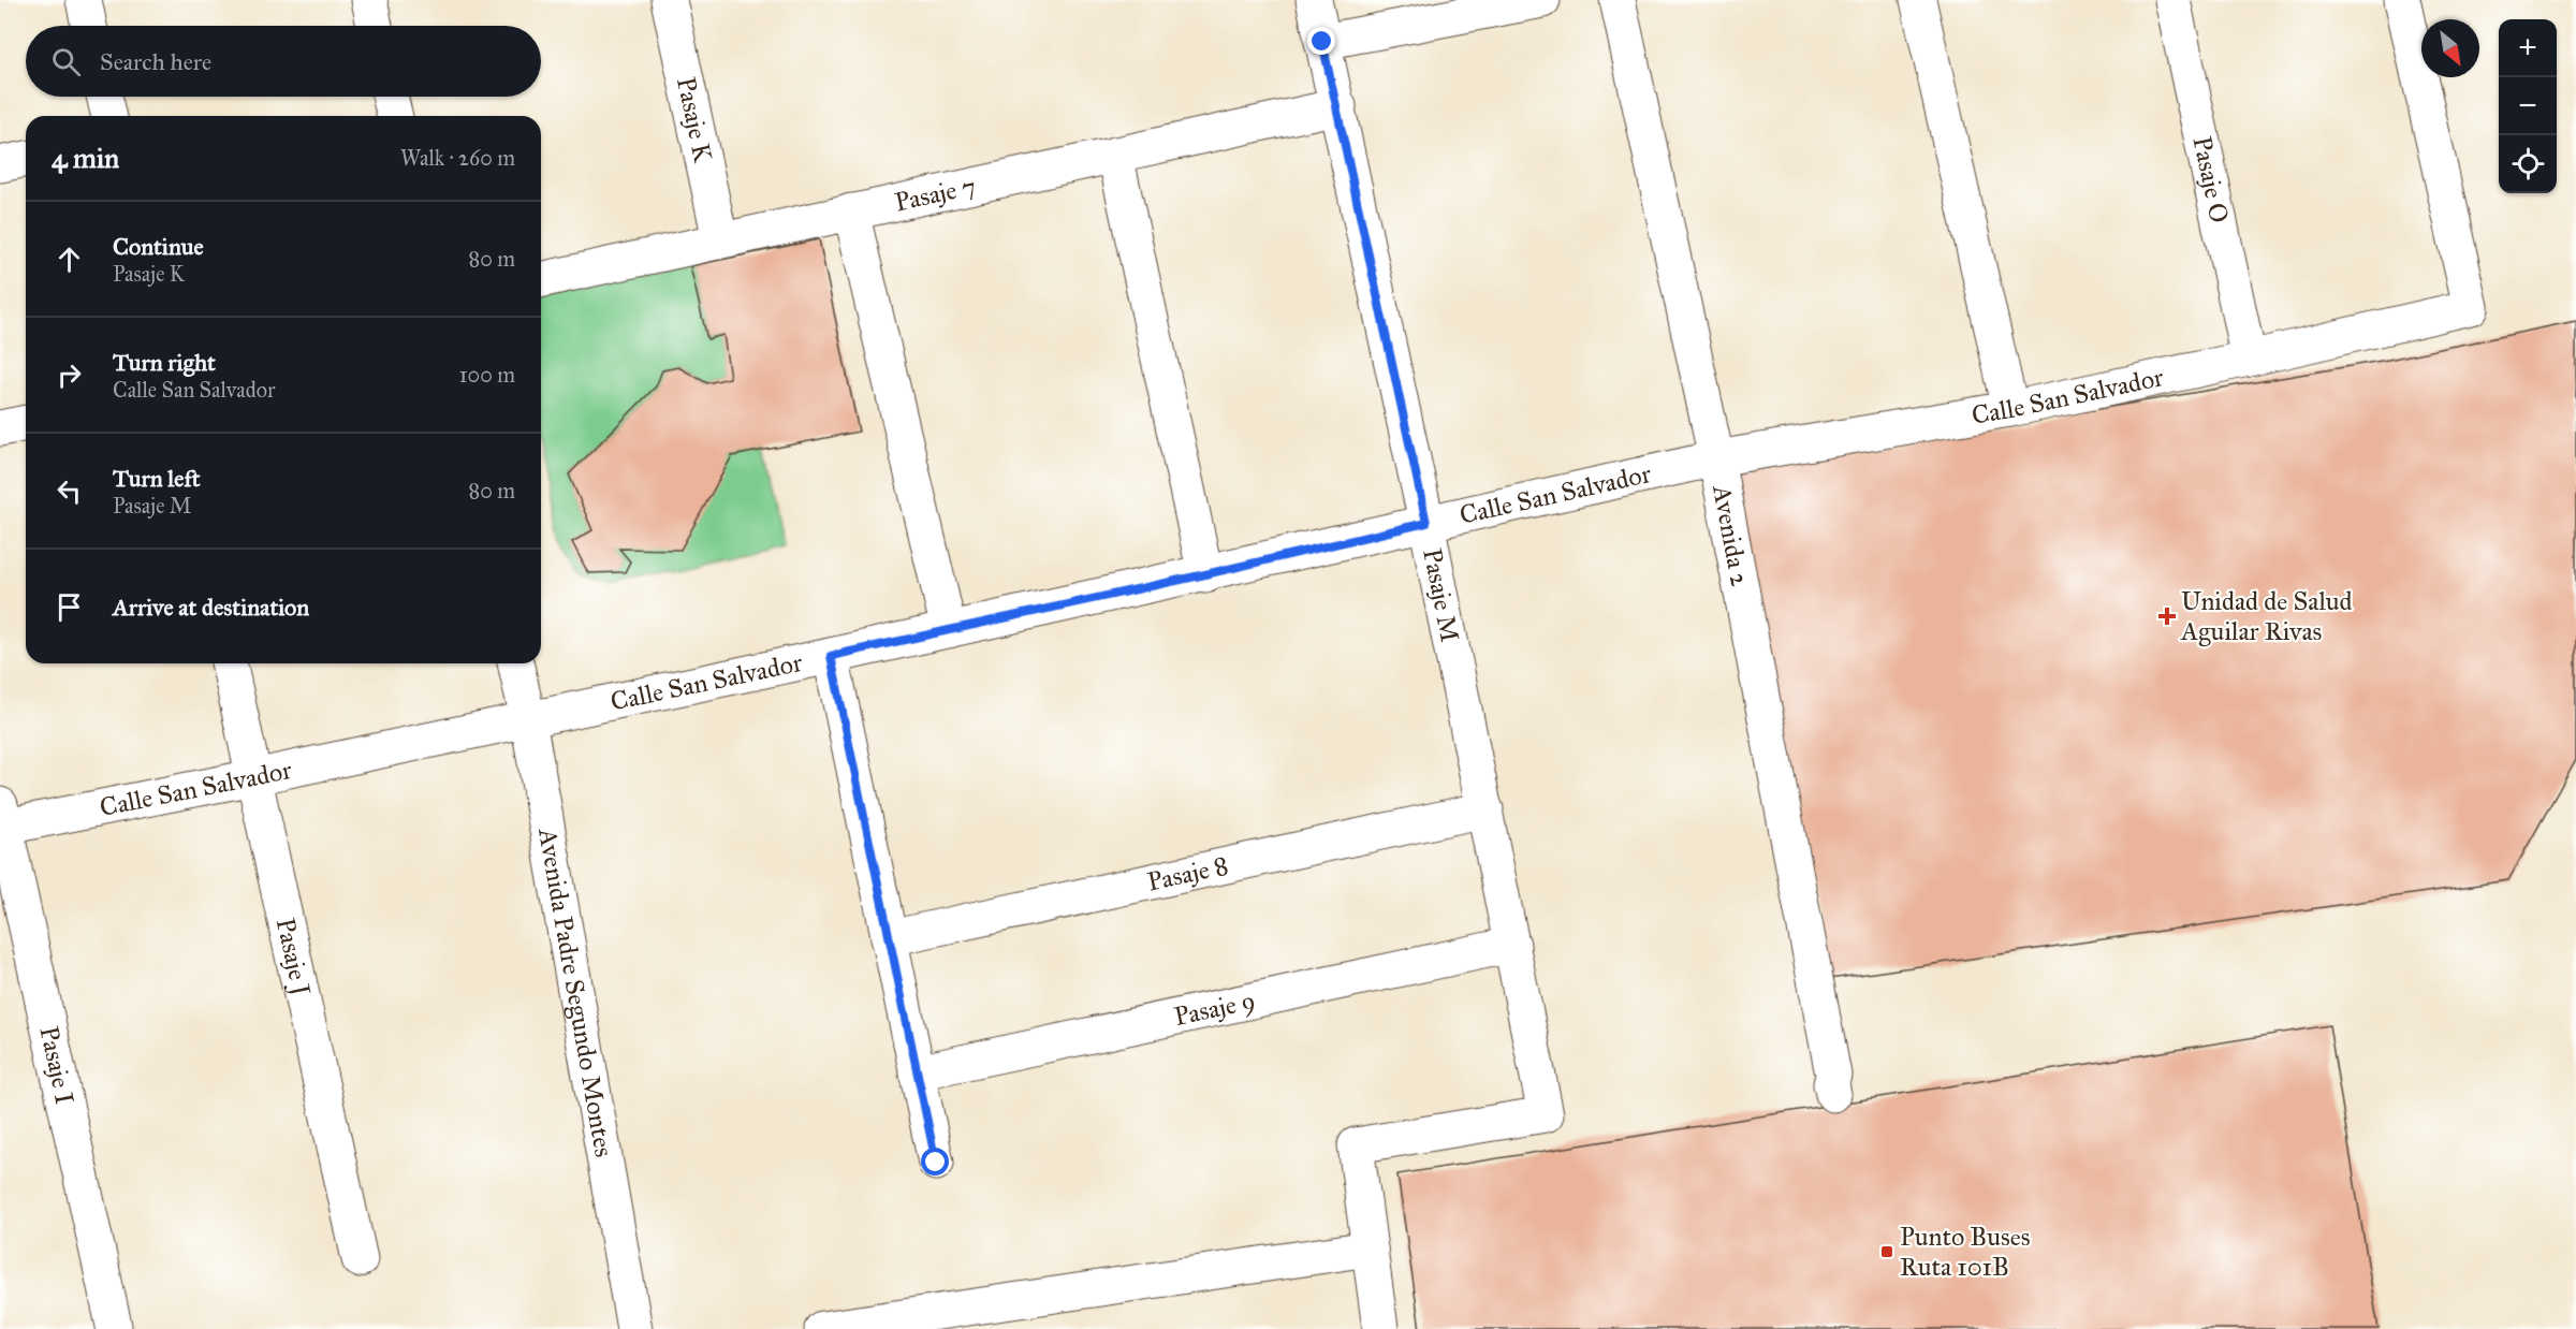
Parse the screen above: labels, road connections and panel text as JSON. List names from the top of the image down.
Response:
{
  "streets": {
    "street": [
      "Pasaje K",
      "Pasaje O",
      "Pasaje 7",
      "Calle San Salvador",
      "Avenida 2",
      "Pasaje M",
      "Pasaje 8",
      "Pasaje J",
      "Avenida Padre Segundo Montes",
      "Pasaje 9",
      "Pasaje I"
    ]
  },
  "crossings": [
    ["Pasaje K", "Pasaje 7"],
    ["Pasaje O", "Calle San Salvador"],
    ["Pasaje 7", "Pasaje M"],
    ["Calle San Salvador", "Avenida 2"],
    ["Calle San Salvador", "Pasaje M"],
    ["Calle San Salvador", "Pasaje J"],
    ["Calle San Salvador", "Avenida Padre Segundo Montes"],
    ["Calle San Salvador", "Pasaje I"],
    ["Pasaje M", "Pasaje 8"],
    ["Pasaje M", "Pasaje 9"]
  ],
  "places": {
    "health": ["Unidad de Salud Aguilar Rivas"],
    "transit": ["Punto Buses Ruta 101B"]
  },
  "north": "bottom right",
  "page": {
    "map_buttons": ["+", "−"],
    "search": "Search here",
    "heading": ["4 min", "Walk · 260 m"],
    "list": [
      ["Continue", "Pasaje K", "80 m"],
      ["Turn right", "Calle San Salvador", "100 m"],
      ["Turn left", "Pasaje M", "80 m"],
      "Arrive at destination"
    ]
  }
}
